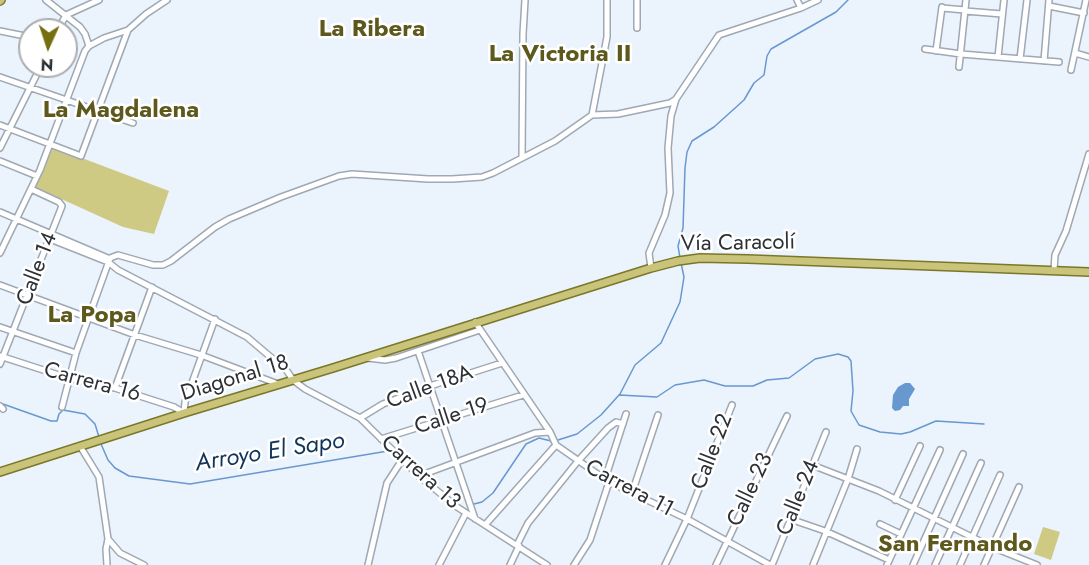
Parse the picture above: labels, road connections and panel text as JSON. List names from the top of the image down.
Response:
{
  "streets": {
    "main road": ["Vía Caracolí", "Diagonal 18"],
    "street": [
      "Calle 14",
      "Carrera 16",
      "Calle 18A",
      "Calle 19",
      "Calle 22",
      "Carrera 13",
      "Carrera 11",
      "Calle 23",
      "Calle 24"
    ]
  },
  "crossings": [
    ["Vía Caracolí", "Diagonal 18"],
    ["Vía Caracolí", "Carrera 11"],
    ["Calle 14", "Carrera 16"],
    ["Calle 14", "Carrera 13"],
    ["Diagonal 18", "Carrera 16"],
    ["Diagonal 18", "Carrera 13"],
    ["Diagonal 18", "Carrera 11"],
    ["Calle 18A", "Carrera 13"],
    ["Calle 18A", "Carrera 11"],
    ["Calle 19", "Carrera 13"],
    ["Calle 19", "Carrera 11"],
    ["Calle 22", "Carrera 11"],
    ["Carrera 11", "Calle 23"],
    ["Carrera 11", "Calle 24"]
  ],
  "districts": [
    "La Ribera",
    "La Victoria II",
    "La Magdalena",
    "La Popa",
    "San Fernando"
  ],
  "water": ["Arroyo El Sapo"],
  "north": "bottom"
}
